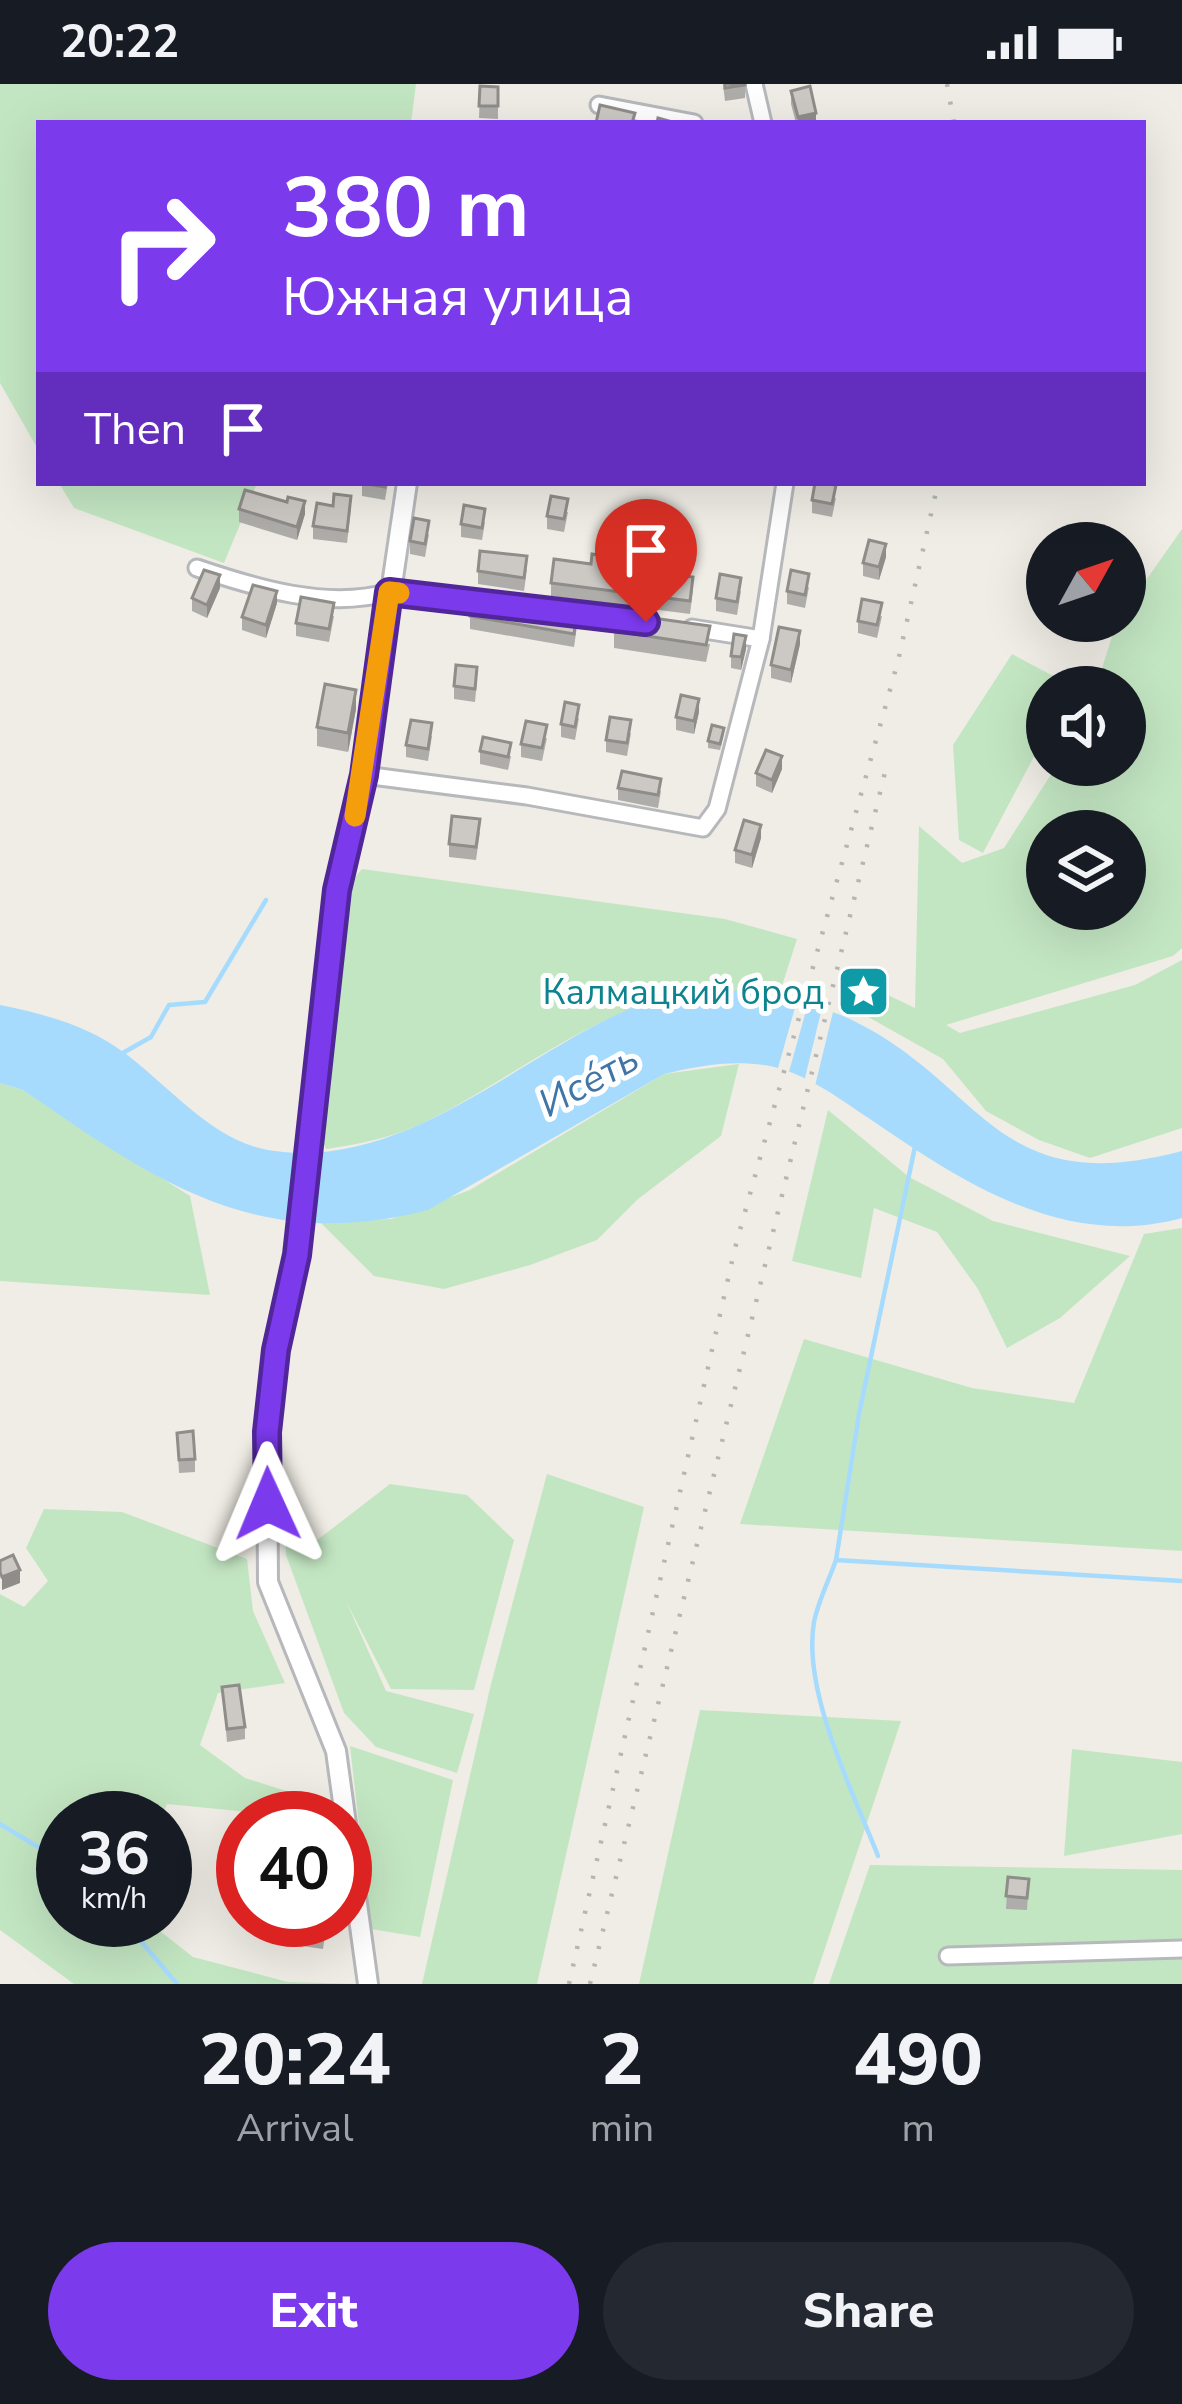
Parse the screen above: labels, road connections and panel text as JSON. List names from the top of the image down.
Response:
{
  "water": ["Исе́ть"],
  "places": {
    "place": ["Калмацкий брод"]
  },
  "north": "top right",
  "page": {
    "status": "20:22",
    "turn": ["380 m", "Южная улица"],
    "then": "Then",
    "speed": "36 km/h",
    "limit": "40",
    "eta": [
      "20:24",
      "Arrival",
      "2",
      "min",
      "490",
      "m"
    ],
    "buttons": ["Exit", "Share"]
  }
}
